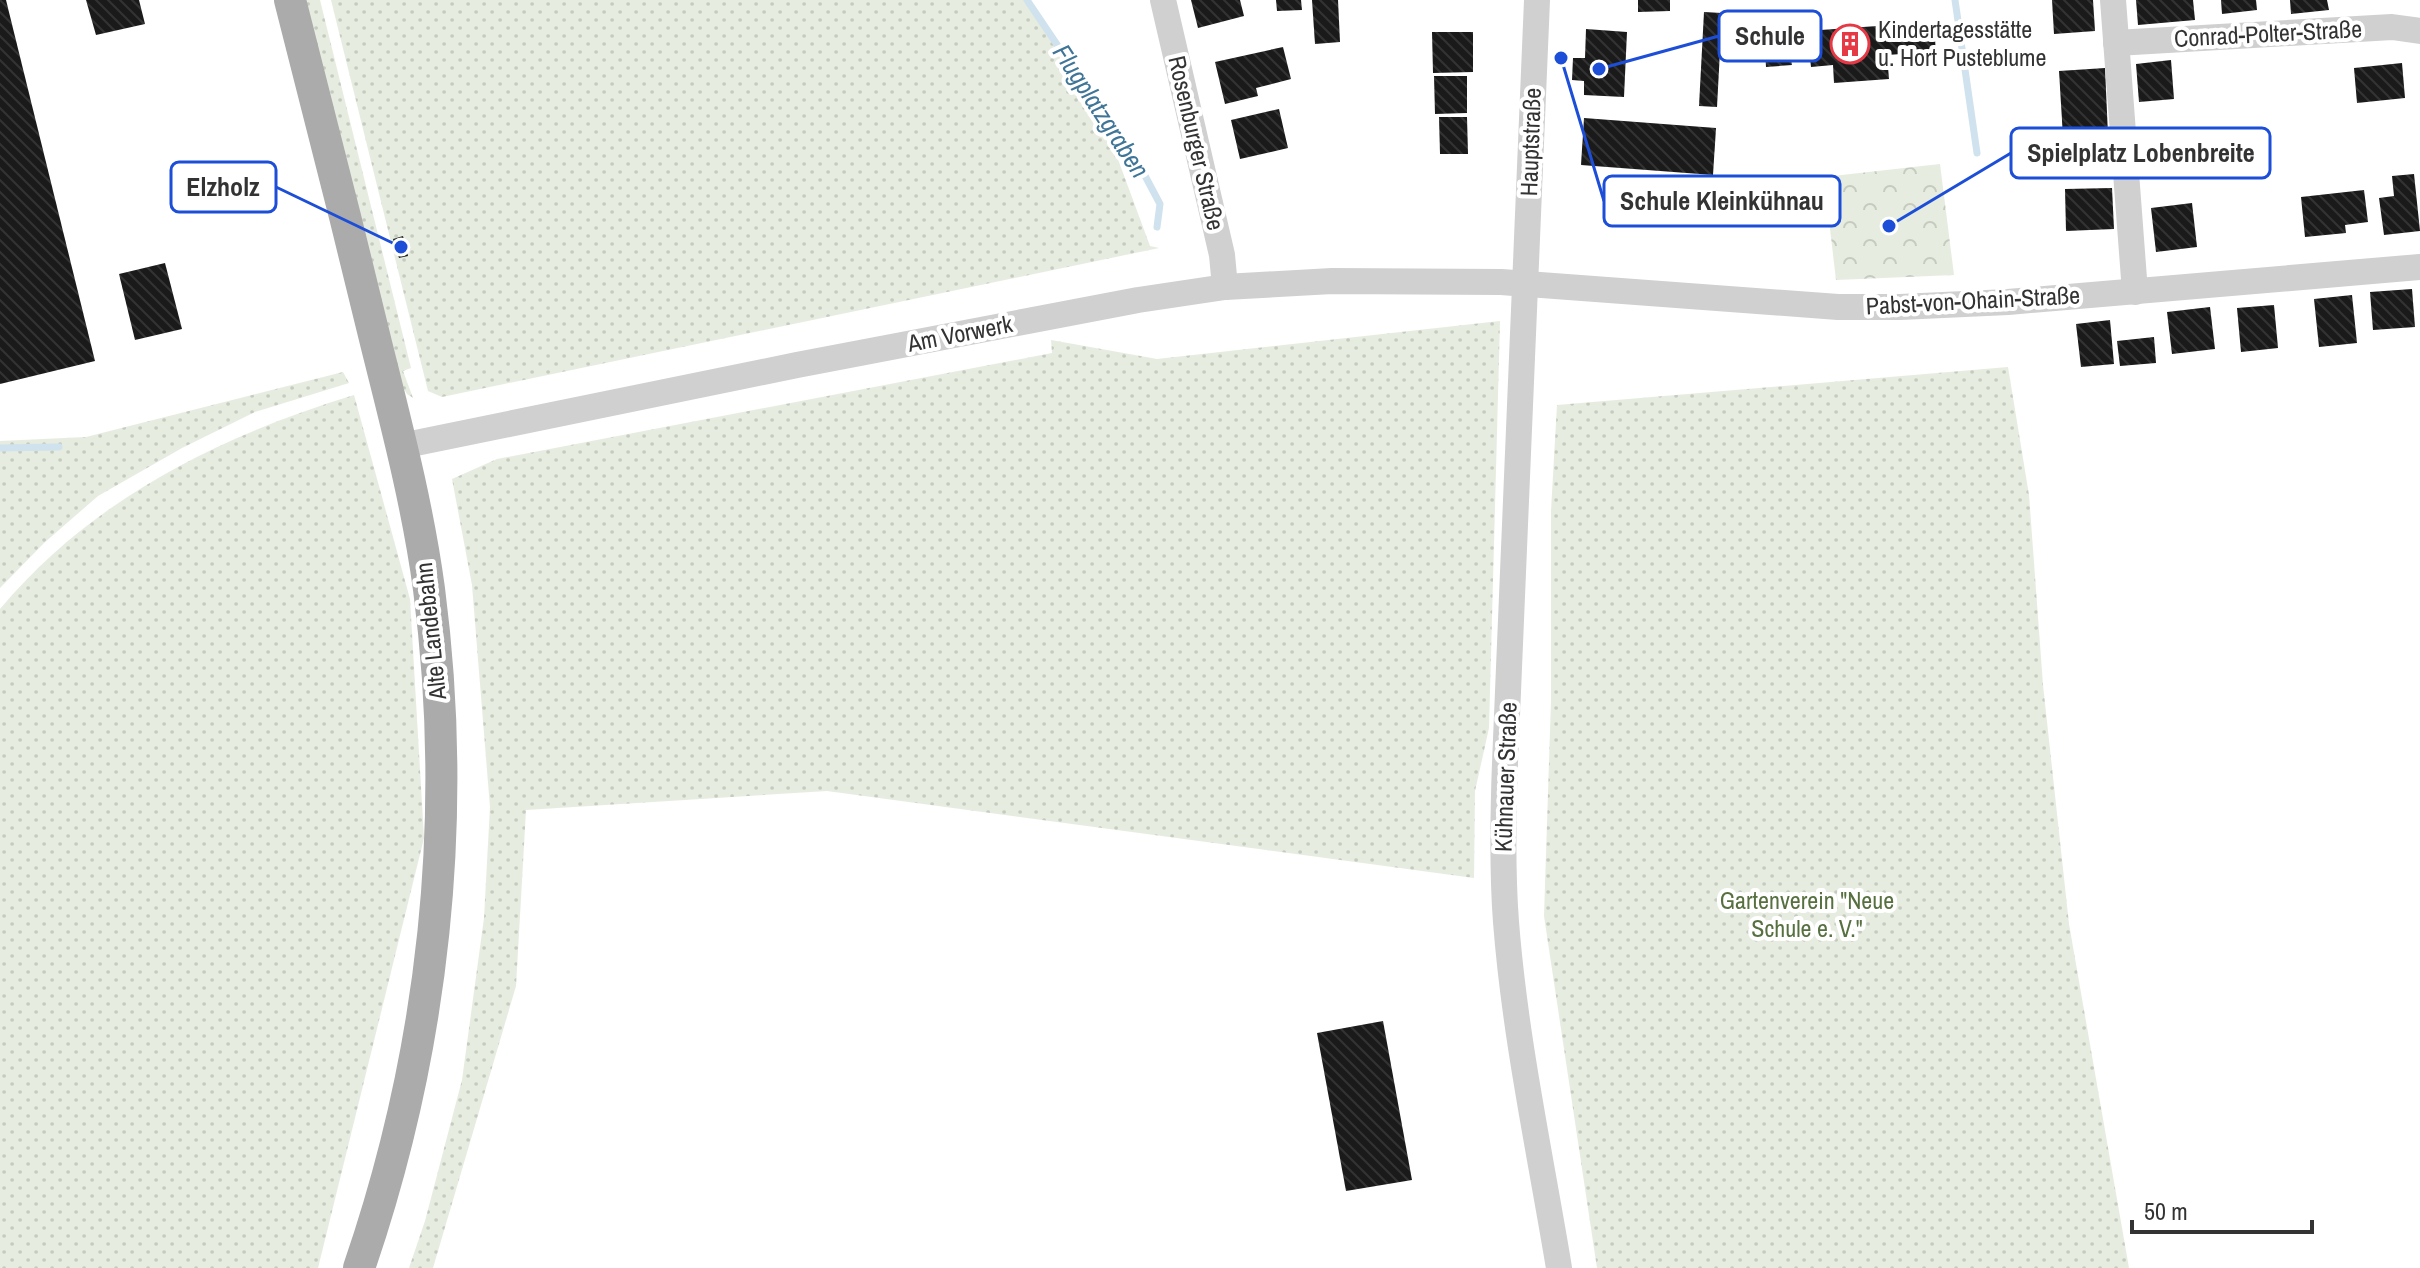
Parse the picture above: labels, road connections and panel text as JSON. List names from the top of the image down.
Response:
{
  "streets": {
    "main road": ["Alte Landebahn"],
    "street": [
      "Conrad-Polter-Straße",
      "Hauptstraße",
      "Rosenburger Straße",
      "Pabst-von-Ohain-Straße",
      "Am Vorwerk",
      "Kühnauer Straße"
    ]
  },
  "crossings": [
    ["Hauptstraße", "Pabst-von-Ohain-Straße"],
    ["Hauptstraße", "Am Vorwerk"],
    ["Hauptstraße", "Kühnauer Straße"],
    ["Rosenburger Straße", "Am Vorwerk"],
    ["Pabst-von-Ohain-Straße", "Am Vorwerk"],
    ["Pabst-von-Ohain-Straße", "Kühnauer Straße"],
    ["Am Vorwerk", "Alte Landebahn"],
    ["Am Vorwerk", "Kühnauer Straße"]
  ],
  "water": ["Flugplatzgraben"],
  "parks": ["Gartenverein \"Neue Schule e. V.\""],
  "places": {
    "building": ["Kindertagesstätte u. Hort Pusteblume"],
    "other": [
      "Schule Kleinkühnau",
      "Schule",
      "Spielplatz Lobenbreite",
      "Elzholz"
    ]
  },
  "scale_bar": "50 m"
}
